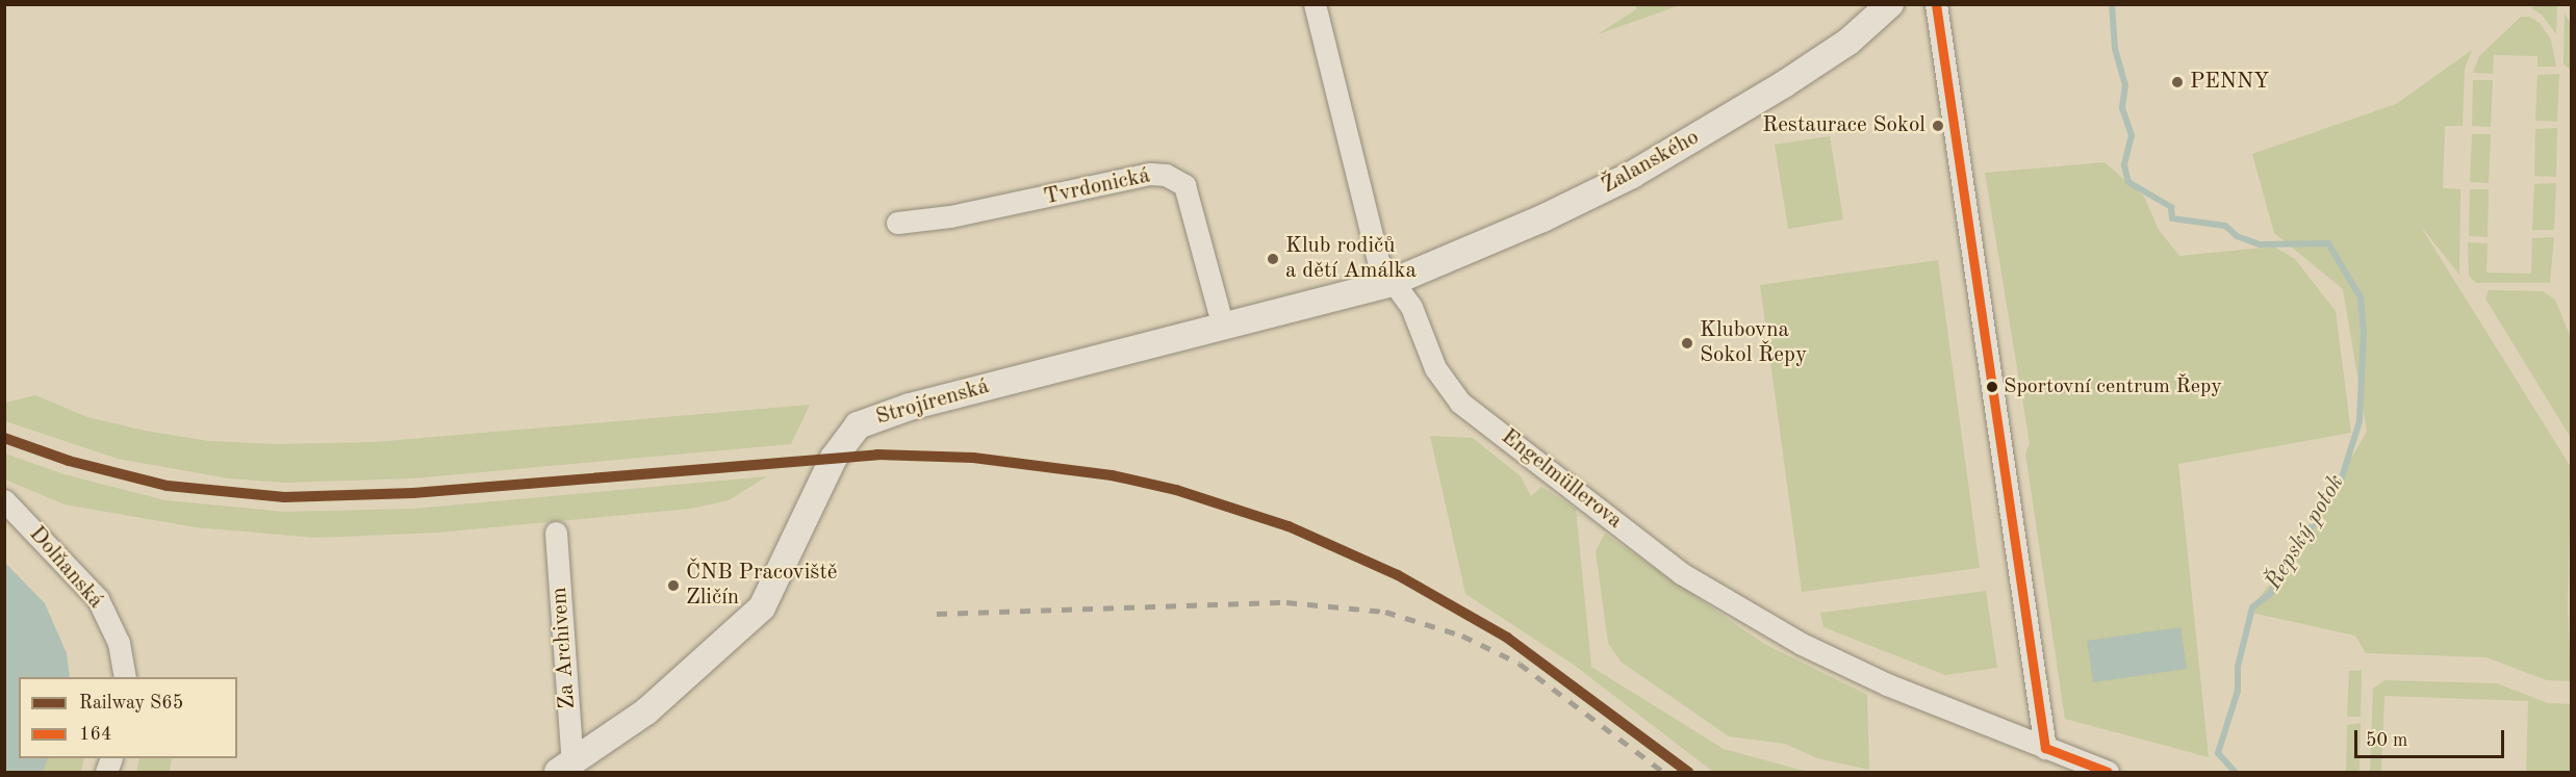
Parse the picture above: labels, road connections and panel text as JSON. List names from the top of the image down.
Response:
{
  "streets": {
    "street": [
      "Žalanského",
      "Tvrdonická",
      "Strojírenská",
      "Engelmüllerova",
      "Dolňanská",
      "Za Archivem"
    ]
  },
  "crossings": [
    ["Žalanského", "Strojírenská"],
    ["Žalanského", "Engelmüllerova"],
    ["Tvrdonická", "Strojírenská"],
    ["Strojírenská", "Engelmüllerova"],
    ["Strojírenská", "Za Archivem"]
  ],
  "water": ["Řepský potok"],
  "places": [
    "PENNY",
    "Restaurace Sokol",
    "Klub rodičů a dětí Amálka",
    "Klubovna Sokol Řepy",
    "Sportovní centrum Řepy",
    "ČNB Pracoviště Zličín"
  ],
  "lines": ["transit line 164", "rail line S65"],
  "legend": ["Railway S65", "164"],
  "scale_bar": "50 m"
}
